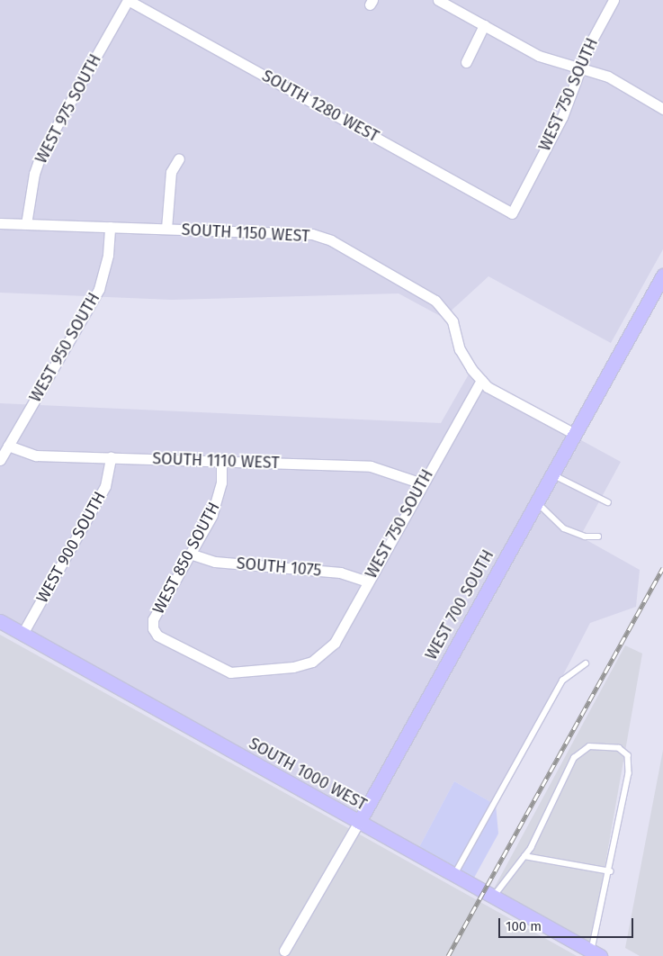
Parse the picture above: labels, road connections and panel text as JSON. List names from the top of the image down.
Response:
{
  "streets": {
    "main road": ["WEST 700 SOUTH", "SOUTH 1000 WEST"],
    "street": [
      "WEST 750 SOUTH",
      "SOUTH 1280 WEST",
      "WEST 975 SOUTH",
      "SOUTH 1150 WEST",
      "WEST 950 SOUTH",
      "SOUTH 1110 WEST",
      "WEST 900 SOUTH",
      "WEST 850 SOUTH",
      "SOUTH 1075"
    ]
  },
  "crossings": [
    ["WEST 750 SOUTH", "SOUTH 1280 WEST"],
    ["WEST 750 SOUTH", "SOUTH 1150 WEST"],
    ["WEST 750 SOUTH", "SOUTH 1110 WEST"],
    ["WEST 750 SOUTH", "WEST 850 SOUTH"],
    ["WEST 750 SOUTH", "SOUTH 1075"],
    ["SOUTH 1280 WEST", "WEST 975 SOUTH"],
    ["WEST 975 SOUTH", "SOUTH 1150 WEST"],
    ["SOUTH 1150 WEST", "WEST 950 SOUTH"],
    ["SOUTH 1150 WEST", "WEST 700 SOUTH"],
    ["WEST 950 SOUTH", "SOUTH 1110 WEST"],
    ["SOUTH 1110 WEST", "WEST 900 SOUTH"],
    ["SOUTH 1110 WEST", "WEST 850 SOUTH"],
    ["WEST 900 SOUTH", "SOUTH 1000 WEST"],
    ["WEST 850 SOUTH", "SOUTH 1075"],
    ["WEST 700 SOUTH", "SOUTH 1000 WEST"]
  ],
  "scale_bar": "100 m"
}
